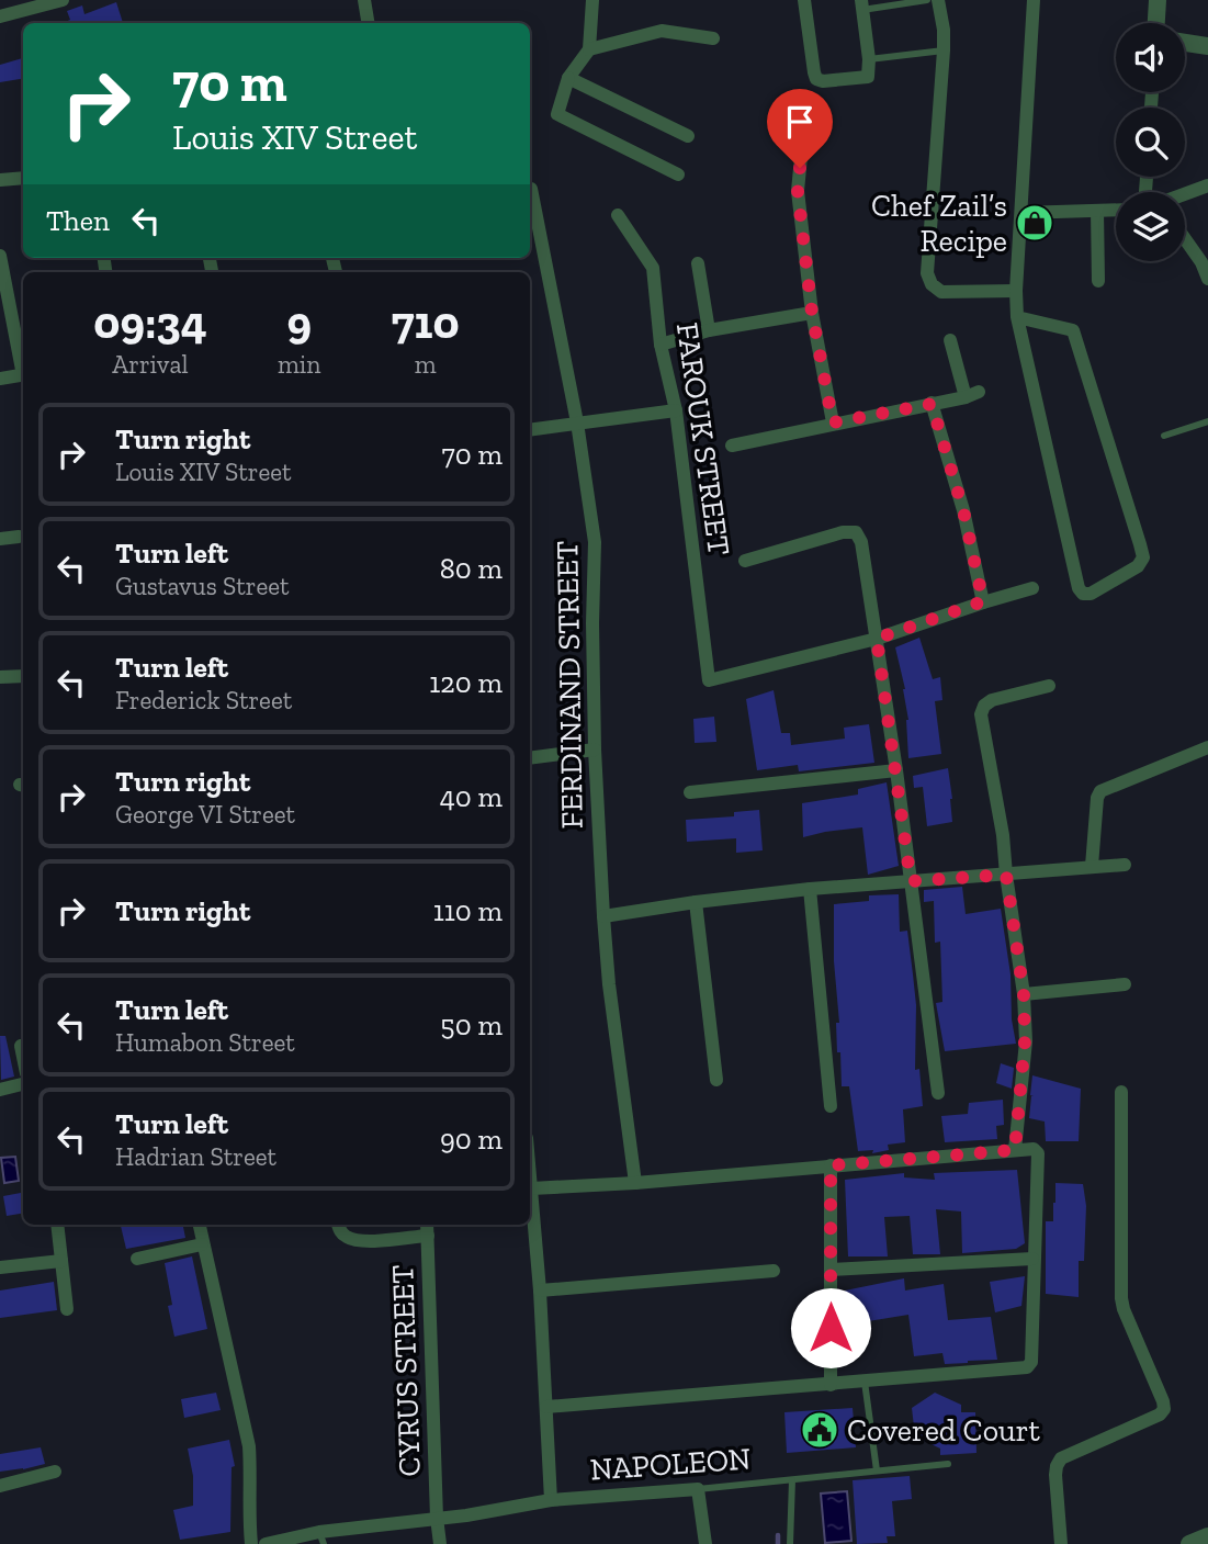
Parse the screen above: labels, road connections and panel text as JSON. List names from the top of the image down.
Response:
{
  "streets": {
    "street": [
      "FAROUK STREET",
      "FERDINAND STREET",
      "CYRUS STREET",
      "NAPOLEON"
    ]
  },
  "crossings": [
    ["CYRUS STREET", "NAPOLEON"]
  ],
  "places": {
    "shop": ["Chef Zail’s Recipe"],
    "public building": ["Covered Court"]
  },
  "page": {
    "turn": ["70 m", "Louis XIV Street"],
    "then": "Then",
    "eta": [
      "09:34",
      "Arrival",
      "9",
      "min",
      "710",
      "m"
    ],
    "list": [
      {
        "name": "Turn right",
        "note": "Louis XIV Street",
        "value": "70 m"
      },
      {
        "name": "Turn left",
        "note": "Gustavus Street",
        "value": "80 m"
      },
      {
        "name": "Turn left",
        "note": "Frederick Street",
        "value": "120 m"
      },
      {
        "name": "Turn right",
        "note": "George VI Street",
        "value": "40 m"
      },
      {
        "name": "Turn right",
        "value": "110 m"
      },
      {
        "name": "Turn left",
        "note": "Humabon Street",
        "value": "50 m"
      },
      {
        "name": "Turn left",
        "note": "Hadrian Street",
        "value": "90 m"
      }
    ]
  }
}
